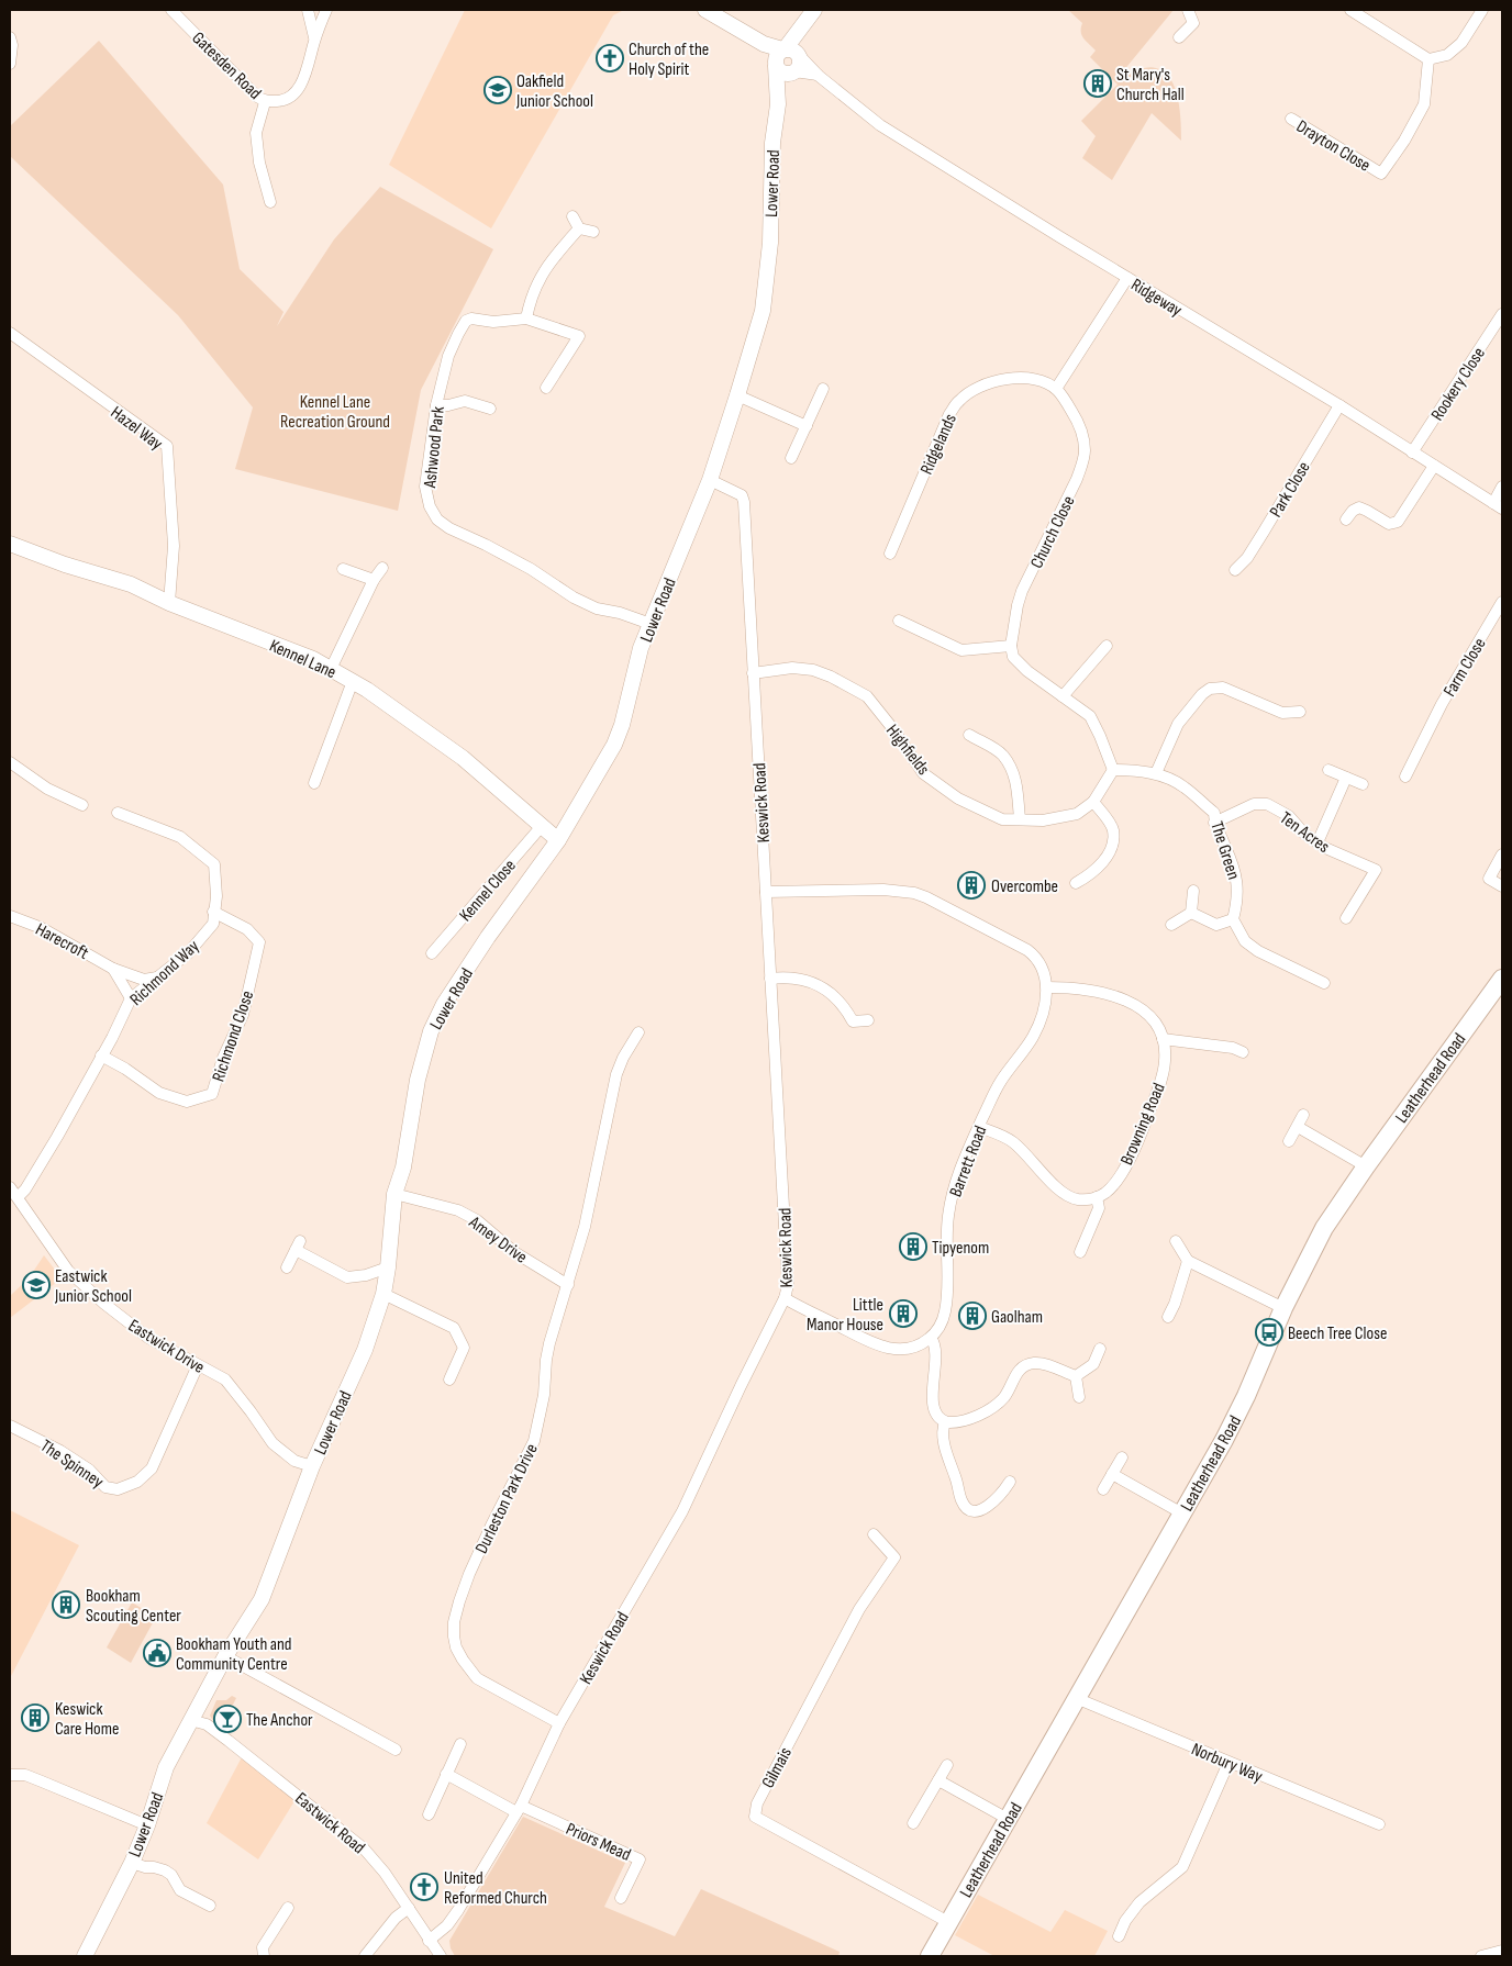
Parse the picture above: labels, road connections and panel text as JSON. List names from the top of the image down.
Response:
{
  "streets": {
    "main road": ["Leatherhead Road"],
    "street": [
      "Gatesden Road",
      "Drayton Close",
      "Lower Road",
      "Ridgeway",
      "Rookery Close",
      "Hazel Way",
      "Ridgelands",
      "Ashwood Park",
      "Park Close",
      "Church Close",
      "Kennel Lane",
      "Farm Close",
      "Highfields",
      "Keswick Road",
      "Ten Acres",
      "The Green",
      "Kennel Close",
      "Harecroft",
      "Richmond Way",
      "Richmond Close",
      "Browning Road",
      "Barrett Road",
      "Amey Drive",
      "Eastwick Drive",
      "The Spinney",
      "Durleston Park Drive",
      "Norbury Way",
      "Gilmais",
      "Eastwick Road",
      "Priors Mead"
    ]
  },
  "crossings": [
    ["Lower Road", "Ridgeway"],
    ["Lower Road", "Ashwood Park"],
    ["Lower Road", "Kennel Lane"],
    ["Lower Road", "Keswick Road"],
    ["Lower Road", "Amey Drive"],
    ["Lower Road", "Eastwick Drive"],
    ["Lower Road", "Eastwick Road"],
    ["Ridgeway", "Rookery Close"],
    ["Ridgeway", "Park Close"],
    ["Hazel Way", "Kennel Lane"],
    ["Ridgelands", "Church Close"],
    ["Kennel Lane", "Kennel Close"],
    ["Highfields", "Keswick Road"],
    ["Highfields", "The Green"],
    ["Keswick Road", "Barrett Road"],
    ["Keswick Road", "Durleston Park Drive"],
    ["Keswick Road", "Eastwick Road"],
    ["Keswick Road", "Priors Mead"],
    ["Ten Acres", "The Green"],
    ["Harecroft", "Richmond Way"],
    ["Richmond Way", "Richmond Close"],
    ["Richmond Way", "Eastwick Drive"],
    ["Leatherhead Road", "Norbury Way"],
    ["Leatherhead Road", "Gilmais"],
    ["Browning Road", "Barrett Road"],
    ["Amey Drive", "Durleston Park Drive"],
    ["Eastwick Drive", "The Spinney"]
  ],
  "parks": ["Kennel Lane Recreation Ground"],
  "places": {
    "church": ["Church of the Holy Spirit", "United Reformed Church"],
    "building": [
      "St Mary's Church Hall",
      "Overcombe",
      "Tipyenom",
      "Little Manor House",
      "Gaolham",
      "Bookham Scouting Center",
      "Keswick Care Home"
    ],
    "school or university": ["Oakfield Junior School", "Eastwick Junior School"],
    "bus stop": ["Beech Tree Close"],
    "public building": ["Bookham Youth and Community Centre"],
    "bar": ["The Anchor"]
  }
}
